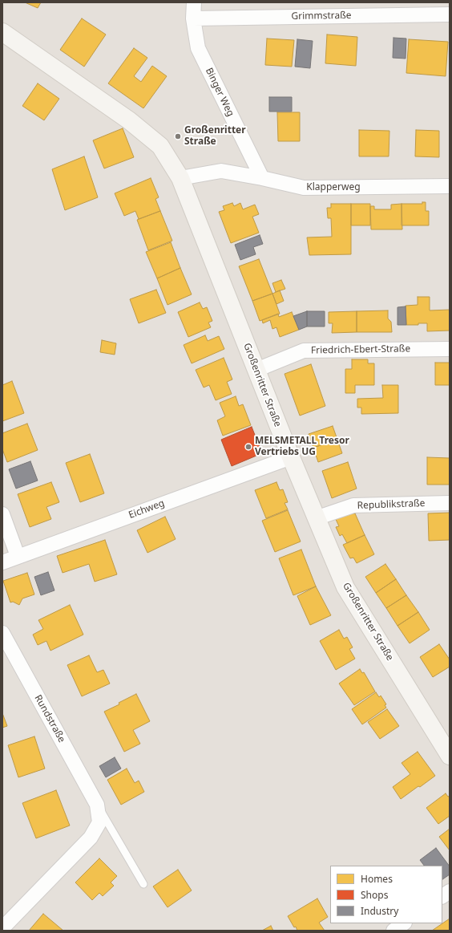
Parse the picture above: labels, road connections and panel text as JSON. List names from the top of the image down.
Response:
{
  "streets": {
    "main road": ["Großenritter Straße"],
    "street": [
      "Grimmstraße",
      "Binger Weg",
      "Klapperweg",
      "Friedrich-Ebert-Straße",
      "Republikstraße",
      "Eichweg",
      "Rundstraße"
    ]
  },
  "crossings": [
    ["Grimmstraße", "Binger Weg"],
    ["Binger Weg", "Klapperweg"],
    ["Klapperweg", "Großenritter Straße"],
    ["Friedrich-Ebert-Straße", "Großenritter Straße"],
    ["Großenritter Straße", "Republikstraße"],
    ["Großenritter Straße", "Eichweg"]
  ],
  "places": ["Großenritter Straße", "MELSMETALL Tresor Vertriebs UG"],
  "legend": ["Homes", "Shops", "Industry"]
}
